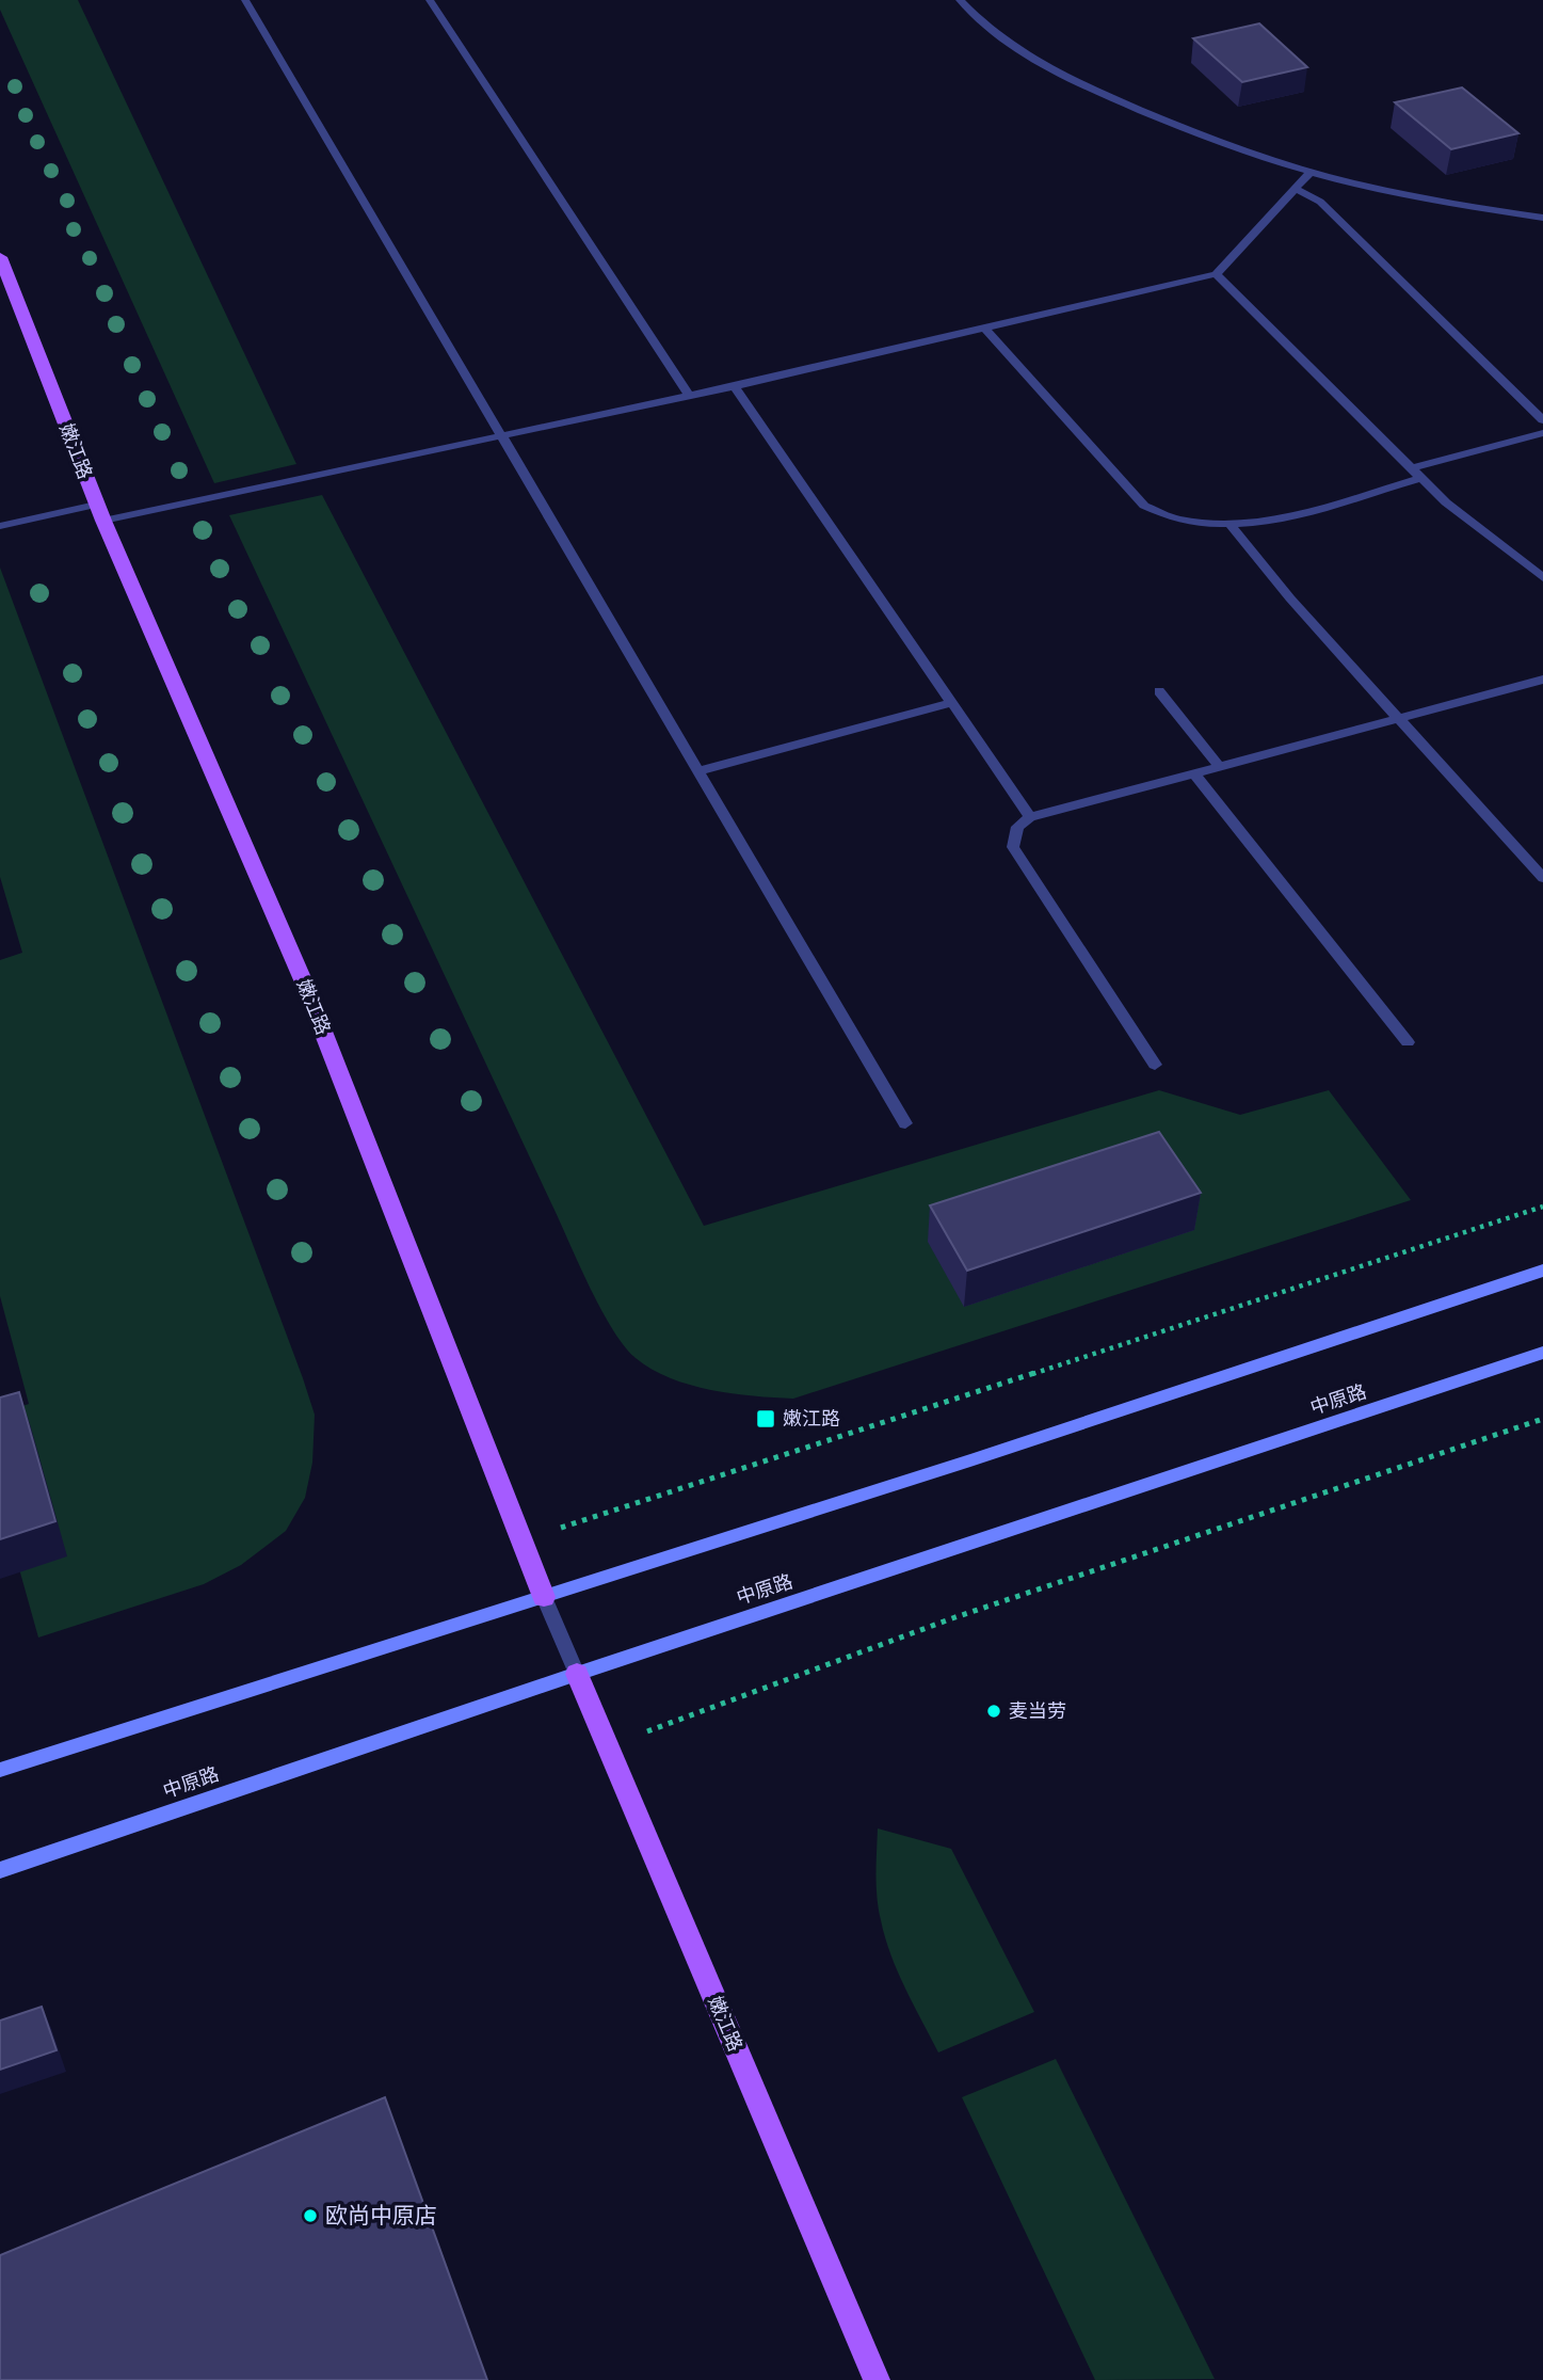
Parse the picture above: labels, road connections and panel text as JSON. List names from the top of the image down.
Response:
{
  "streets": {
    "main road": ["嫩江路", "中原路"]
  },
  "crossings": [
    ["嫩江路", "中原路"]
  ],
  "places": {
    "transit": ["嫩江路"],
    "other": ["麦当劳", "欧尚中原店"]
  }
}
